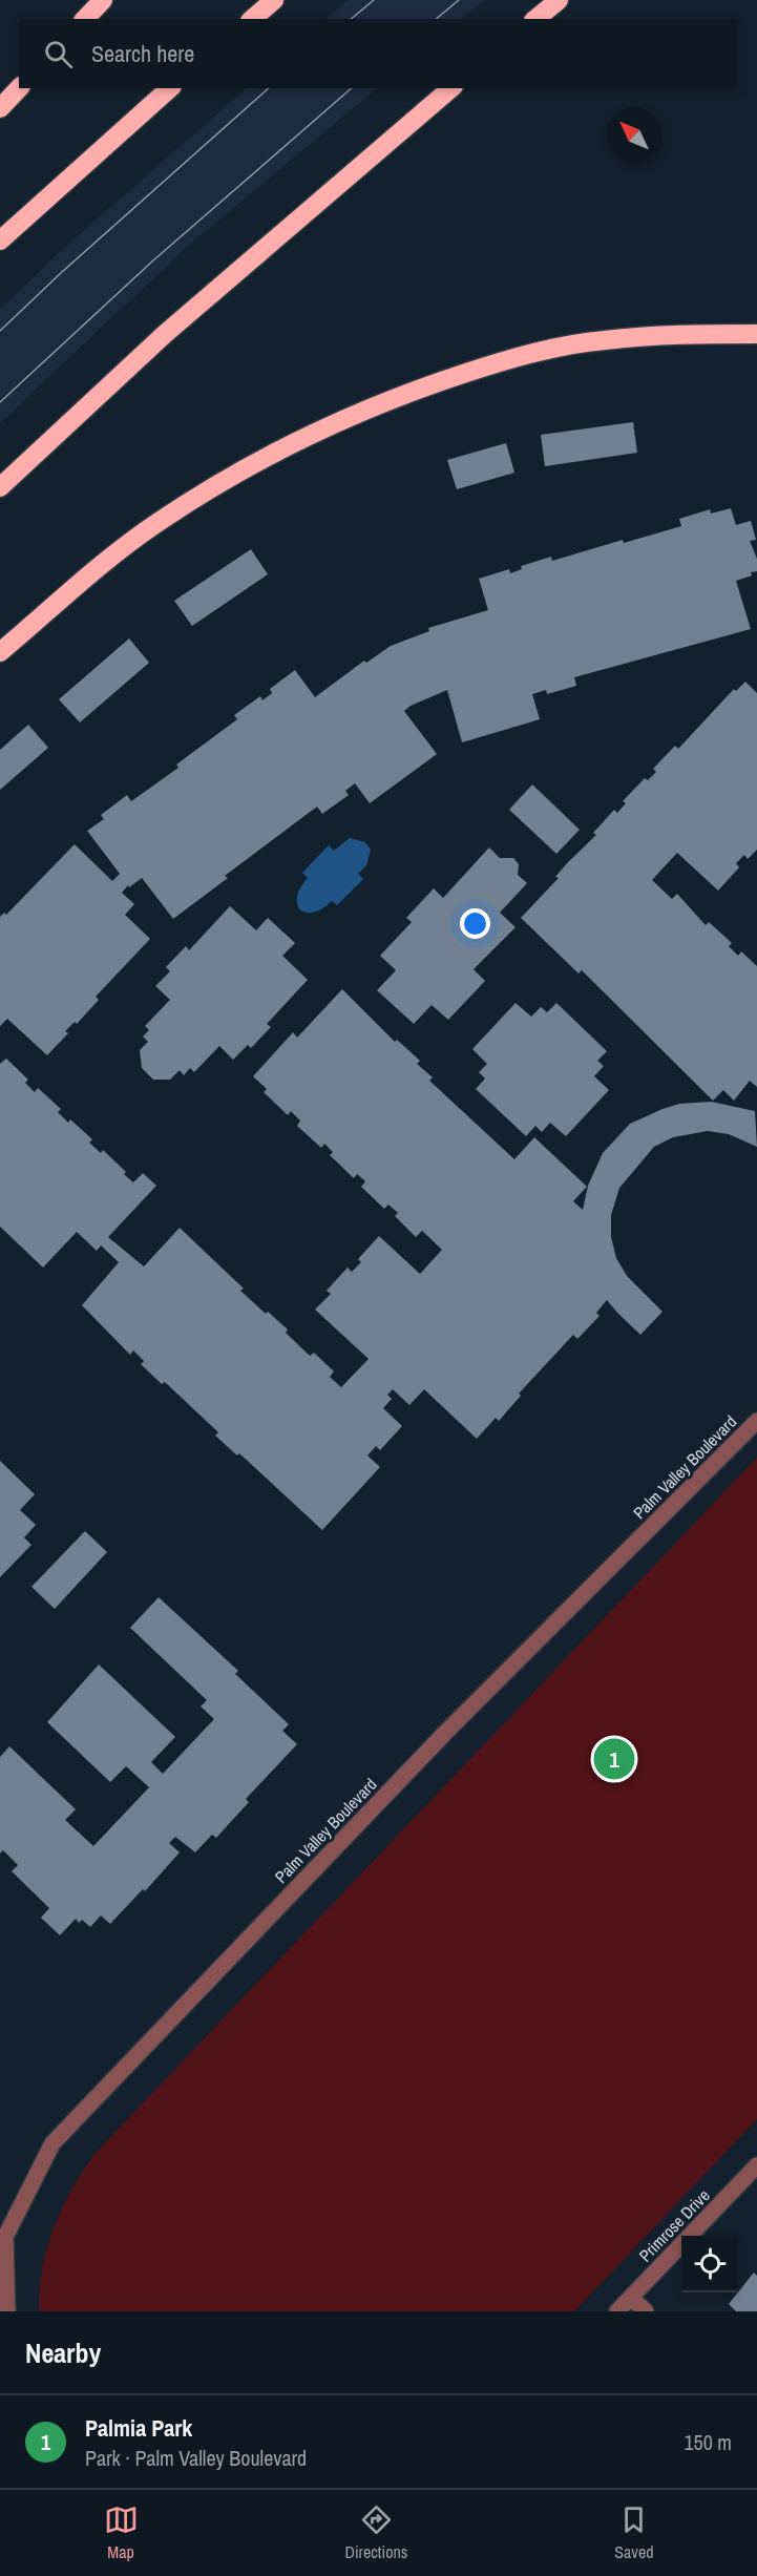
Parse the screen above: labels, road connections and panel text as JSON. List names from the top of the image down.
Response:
{
  "streets": {
    "street": ["Palm Valley Boulevard", "Primrose Drive"]
  },
  "north": "top left",
  "page": {
    "search": "Search here",
    "pins": "1",
    "heading": "Nearby",
    "list": [
      {
        "mark": "1",
        "name": "Palmia Park",
        "note": "Park · Palm Valley Boulevard",
        "value": "150 m"
      }
    ],
    "nav": ["Map", "Directions", "Saved"]
  }
}
